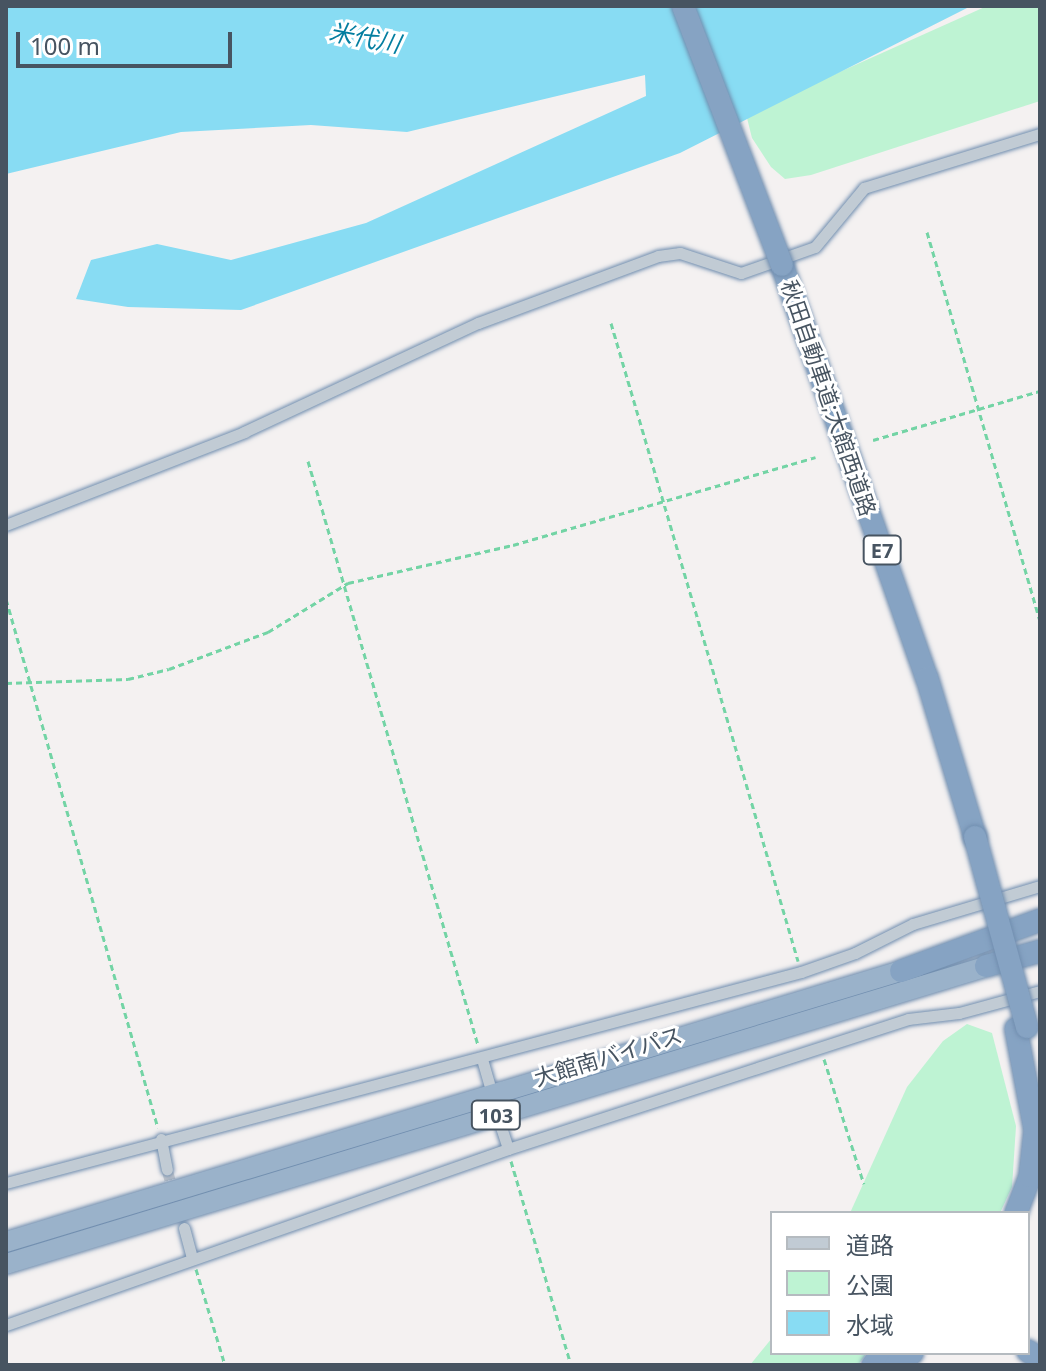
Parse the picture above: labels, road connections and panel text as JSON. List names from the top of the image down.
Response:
{
  "streets": {
    "highway": [
      "秋田自動車道;大館西道路",
      "E7",
      "大館南バイパス",
      "103"
    ]
  },
  "water": ["米代川"],
  "legend": ["道路", "公園", "水域"],
  "scale_bar": "100 m"
}
